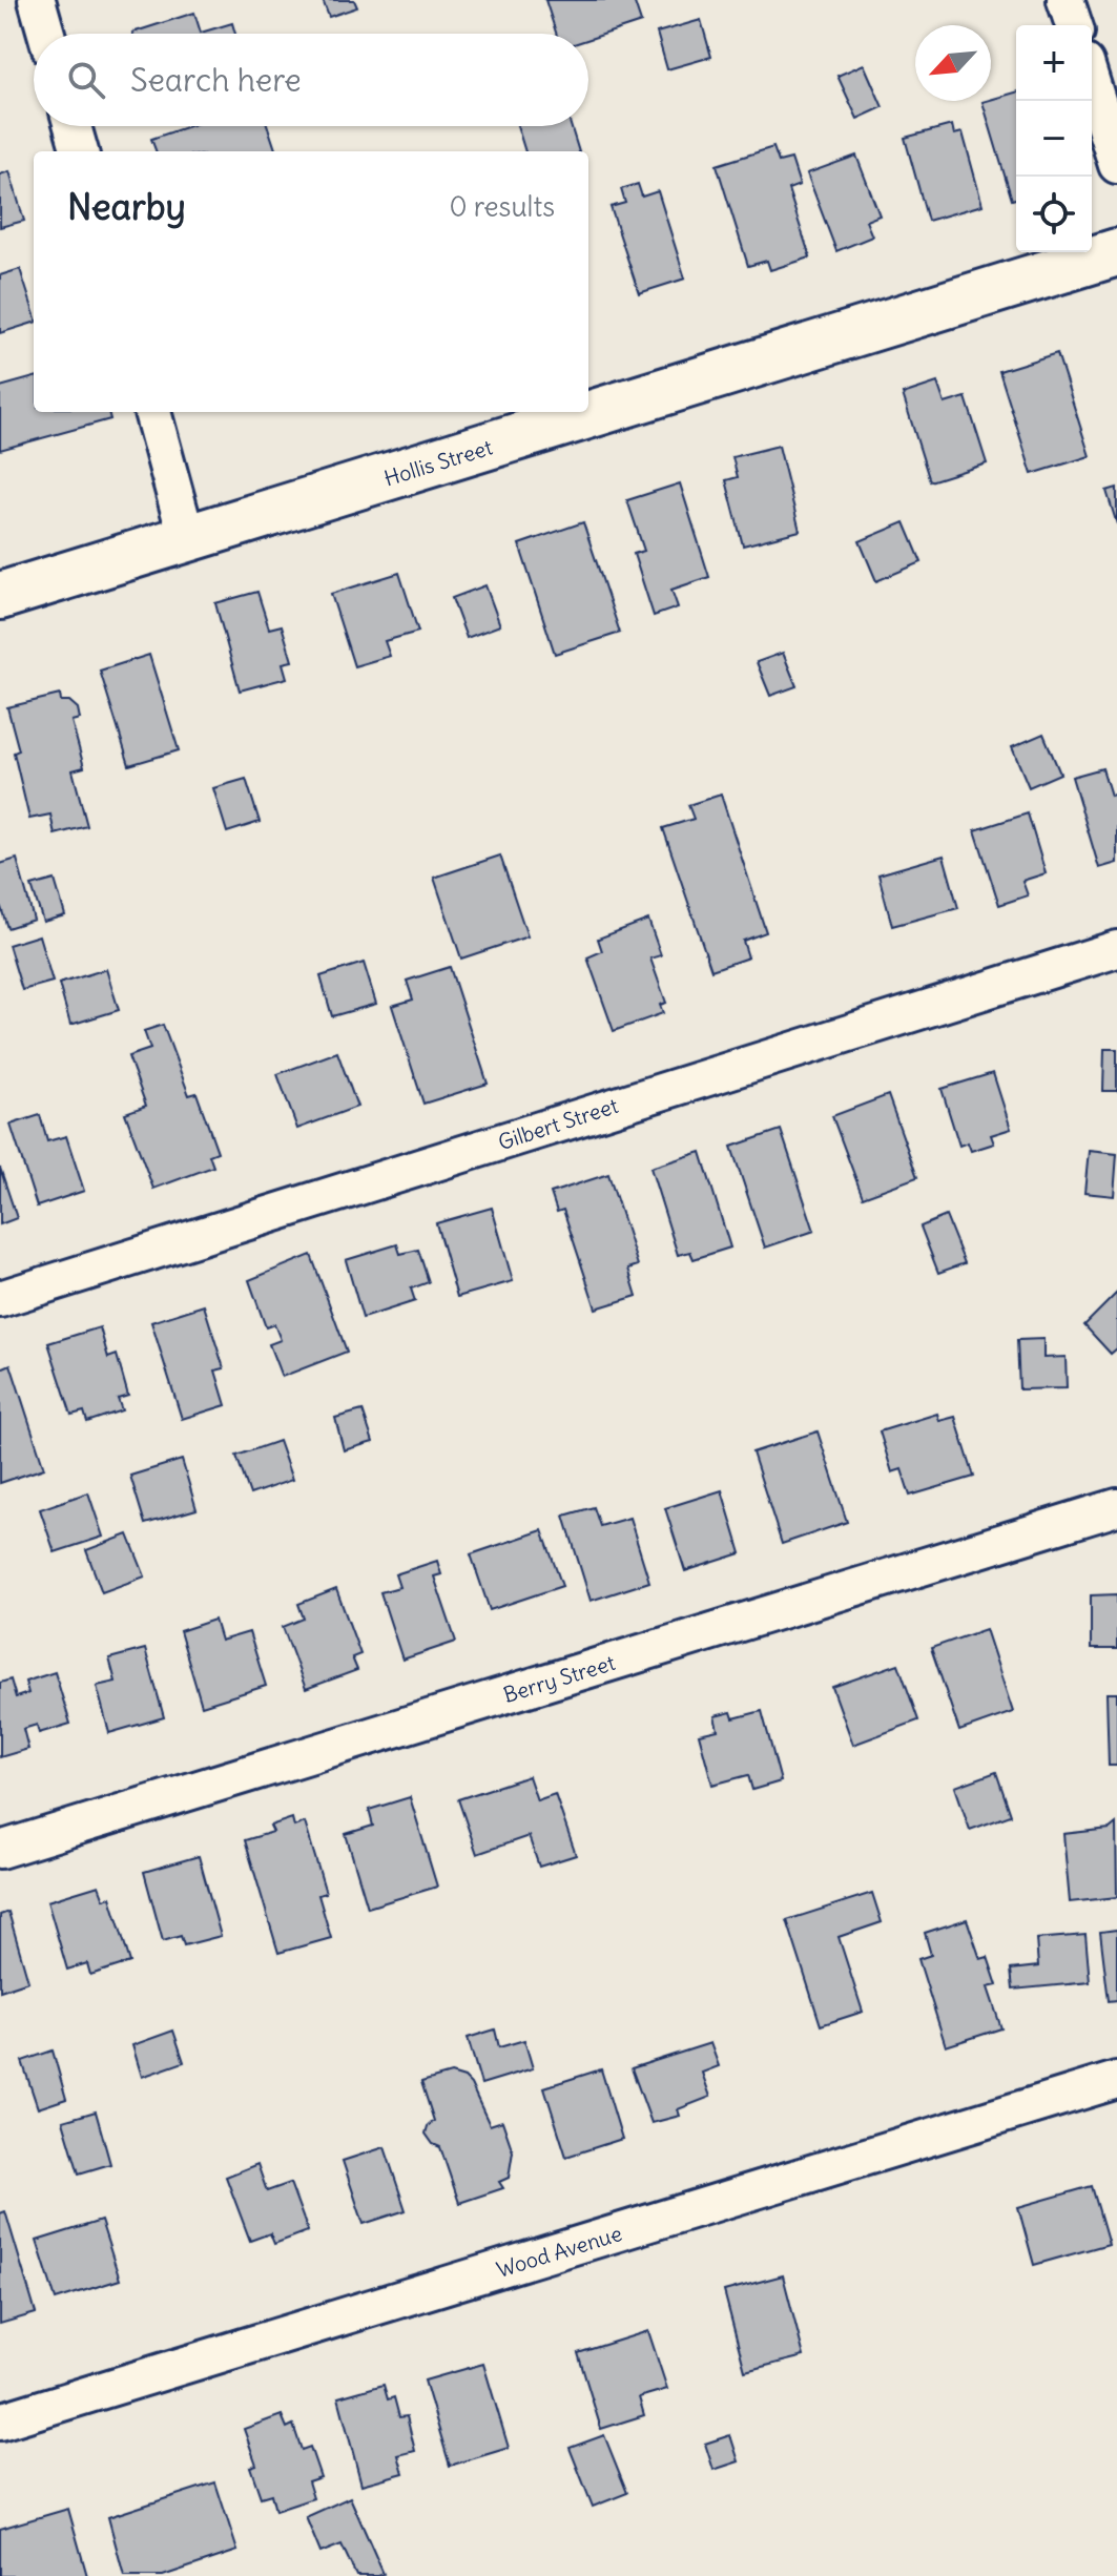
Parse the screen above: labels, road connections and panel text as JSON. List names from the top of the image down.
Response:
{
  "streets": {
    "main road": ["Hollis Street"],
    "street": ["Gilbert Street", "Berry Street", "Wood Avenue"]
  },
  "north": "bottom left",
  "page": {
    "map_buttons": ["+", "−"],
    "search": "Search here",
    "heading": ["Nearby", "0 results"]
  }
}
